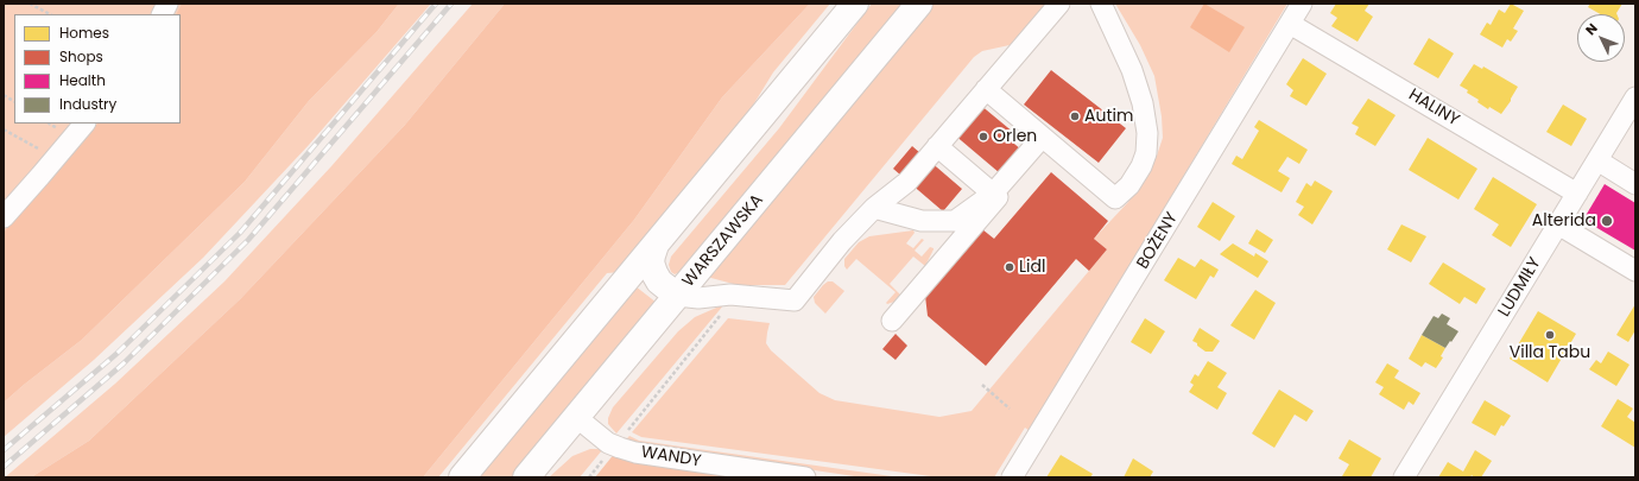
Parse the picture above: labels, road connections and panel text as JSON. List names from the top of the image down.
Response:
{
  "streets": {
    "main road": ["WARSZAWSKA"],
    "street": [
      "HALINY",
      "BOŻENY",
      "LUDMIŁY",
      "WANDY"
    ]
  },
  "crossings": [
    ["HALINY", "BOŻENY"],
    ["HALINY", "LUDMIŁY"],
    ["WARSZAWSKA", "WANDY"]
  ],
  "places": [
    "Autim",
    "Orlen",
    "Alterida",
    "Lidl",
    "Villa Tabu"
  ],
  "legend": [
    "Homes",
    "Shops",
    "Health",
    "Industry"
  ],
  "north": "top left"
}
